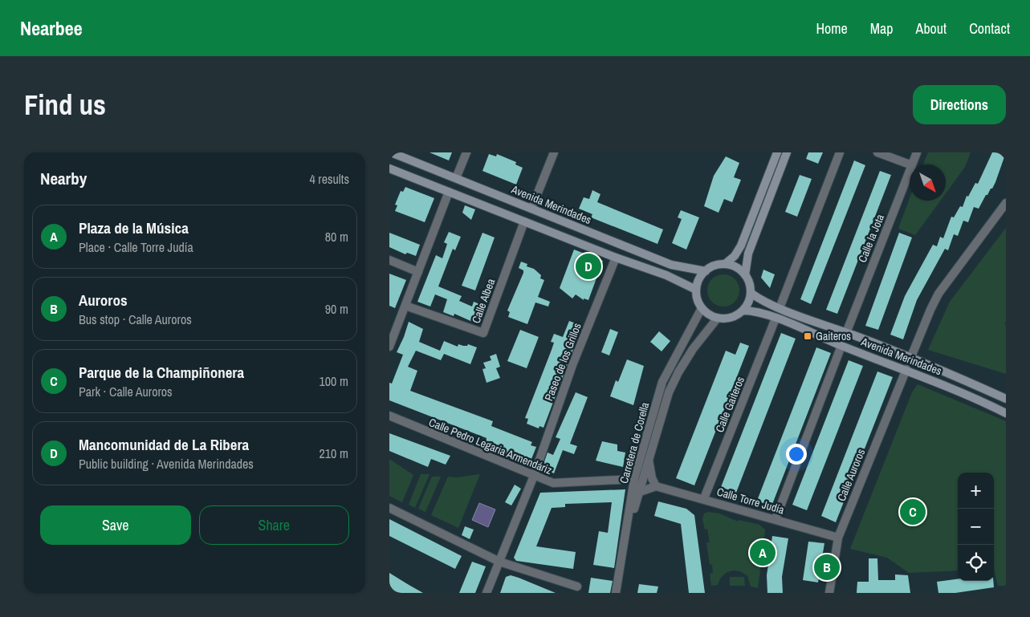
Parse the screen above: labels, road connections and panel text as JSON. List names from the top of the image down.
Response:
{
  "streets": {
    "main road": ["Avenida Merindades"],
    "street": [
      "Calle la Jota",
      "Calle Albea",
      "Paseo de los Grillos",
      "Calle Gaiteros",
      "Carretera de Corella",
      "Calle Pedro Legaria Armendáriz",
      "Calle Auroros",
      "Calle Torre Judía"
    ]
  },
  "crossings": [
    ["Avenida Merindades", "Calle la Jota"],
    ["Avenida Merindades", "Calle Gaiteros"],
    ["Avenida Merindades", "Carretera de Corella"],
    ["Avenida Merindades", "Calle Auroros"],
    ["Paseo de los Grillos", "Calle Pedro Legaria Armendáriz"],
    ["Calle Gaiteros", "Calle Torre Judía"],
    ["Carretera de Corella", "Calle Pedro Legaria Armendáriz"],
    ["Calle Auroros", "Calle Torre Judía"]
  ],
  "places": {
    "transit": ["Gaiteros"]
  },
  "north": "bottom right",
  "page": {
    "header": "Nearbee",
    "nav": [
      "Home",
      "Map",
      "About",
      "Contact"
    ],
    "buttons": [
      "Directions",
      ["Save", "Share"]
    ],
    "title": "Find us",
    "heading": ["Nearby", "4 results"],
    "list": [
      {
        "mark": "A",
        "name": "Plaza de la Música",
        "note": "Place · Calle Torre Judía",
        "value": "80 m"
      },
      {
        "mark": "B",
        "name": "Auroros",
        "note": "Bus stop · Calle Auroros",
        "value": "90 m"
      },
      {
        "mark": "C",
        "name": "Parque de la Champiñonera",
        "note": "Park · Calle Auroros",
        "value": "100 m"
      },
      {
        "mark": "D",
        "name": "Mancomunidad de La Ribera",
        "note": "Public building · Avenida Merindades",
        "value": "210 m"
      }
    ],
    "pins": [
      "D",
      "C",
      "A",
      "B"
    ],
    "map_buttons": ["+", "−"]
  }
}
